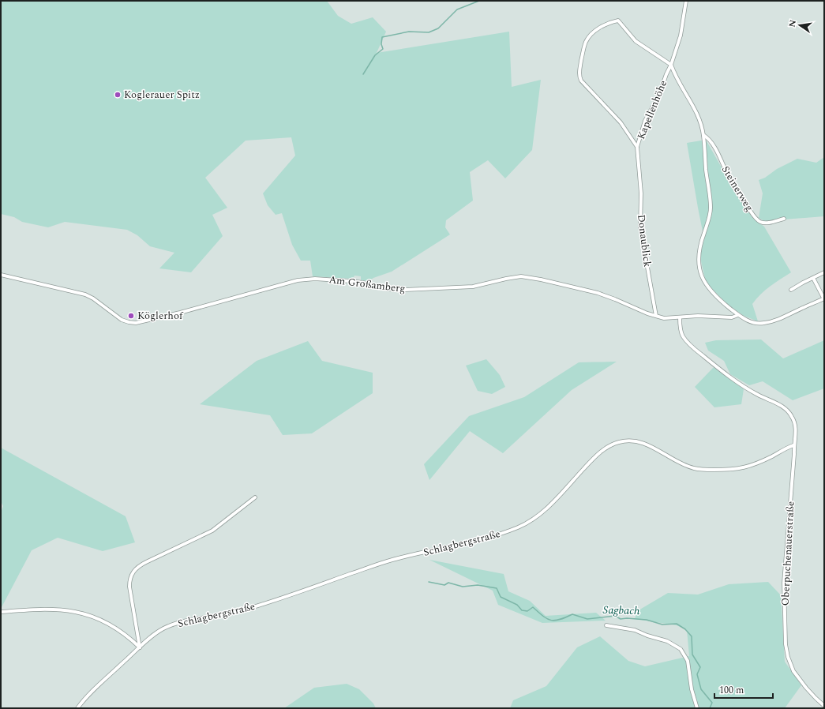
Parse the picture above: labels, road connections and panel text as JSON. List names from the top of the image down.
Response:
{
  "streets": {
    "street": [
      "Kapellenhöhe",
      "Steinerweg",
      "Donaublick",
      "Am Großamberg",
      "Schlagbergstraße",
      "Oberpuchenauerstraße"
    ]
  },
  "crossings": [
    ["Kapellenhöhe", "Donaublick"],
    ["Donaublick", "Am Großamberg"],
    ["Schlagbergstraße", "Oberpuchenauerstraße"]
  ],
  "water": ["Sagbach"],
  "places": ["Koglerauer Spitz", "Köglerhof"],
  "scale_bar": "100 m",
  "north": "left"
}
